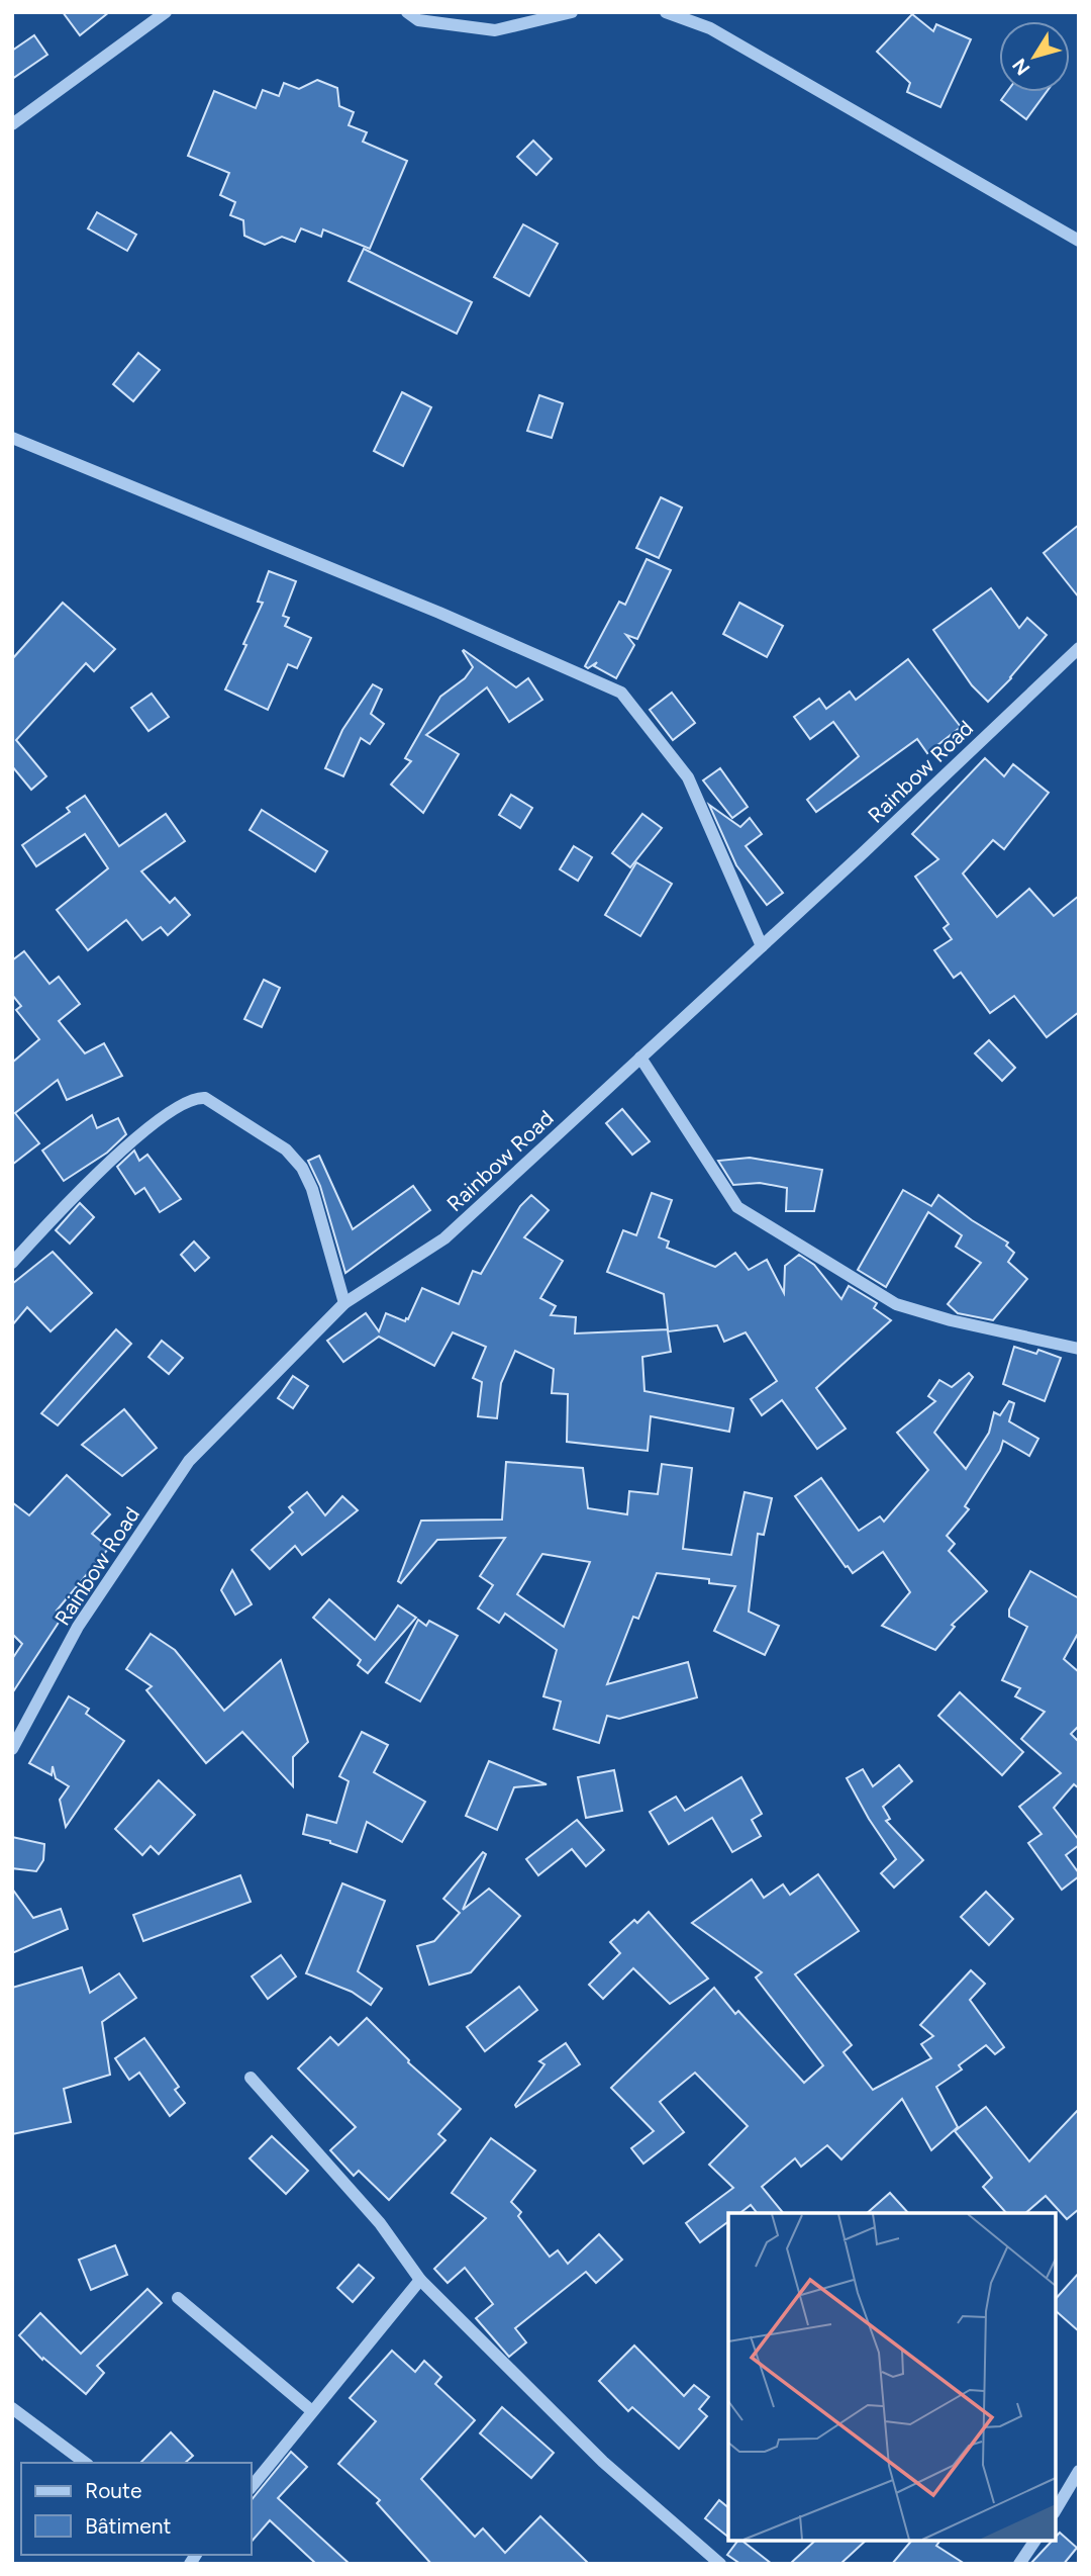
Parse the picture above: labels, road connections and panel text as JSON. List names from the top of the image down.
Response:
{
  "streets": {
    "street": ["Rainbow Road"]
  },
  "legend": ["Route", "Bâtiment"],
  "north": "bottom left"
}
